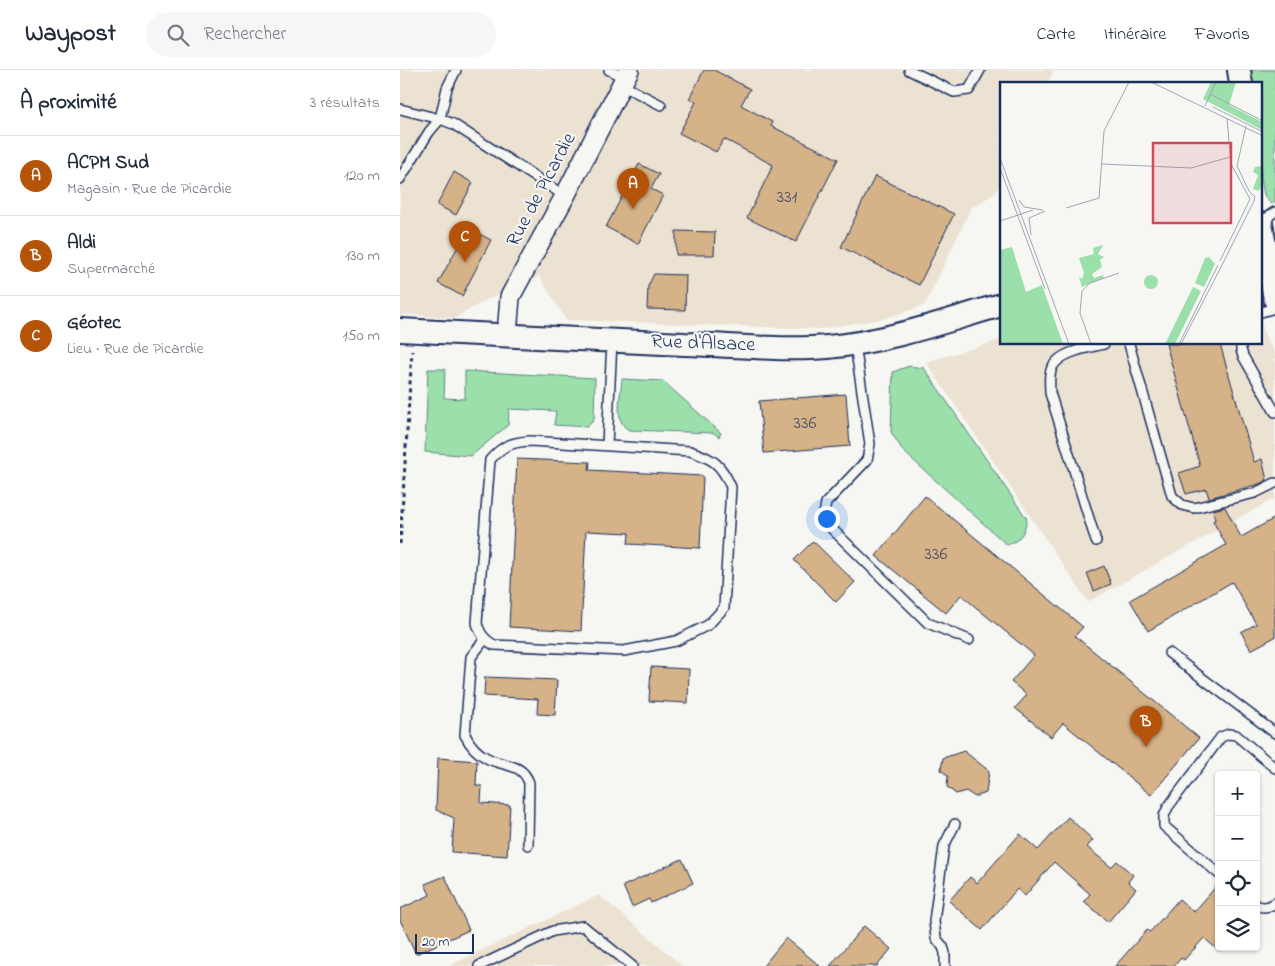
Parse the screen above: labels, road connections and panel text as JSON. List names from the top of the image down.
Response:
{
  "streets": {
    "street": ["Rue de Picardie", "Rue d'Alsace"]
  },
  "crossings": [
    ["Rue de Picardie", "Rue d'Alsace"]
  ],
  "house_numbers": ["331", "336", "336"],
  "scale_bar": "20 m",
  "page": {
    "header": "Waypost",
    "search": "Rechercher",
    "nav": ["Carte", "Itinéraire", "Favoris"],
    "heading": ["À proximité", "3 résultats"],
    "list": [
      {
        "mark": "A",
        "name": "ACPM Sud",
        "note": "Magasin · Rue de Picardie",
        "value": "120 m"
      },
      {
        "mark": "B",
        "name": "Aldi",
        "note": "Supermarché",
        "value": "130 m"
      },
      {
        "mark": "C",
        "name": "Géotec",
        "note": "Lieu · Rue de Picardie",
        "value": "150 m"
      }
    ],
    "pins": ["A", "C", "B"],
    "map_buttons": ["+", "−"],
    "scale": "20 m"
  }
}
